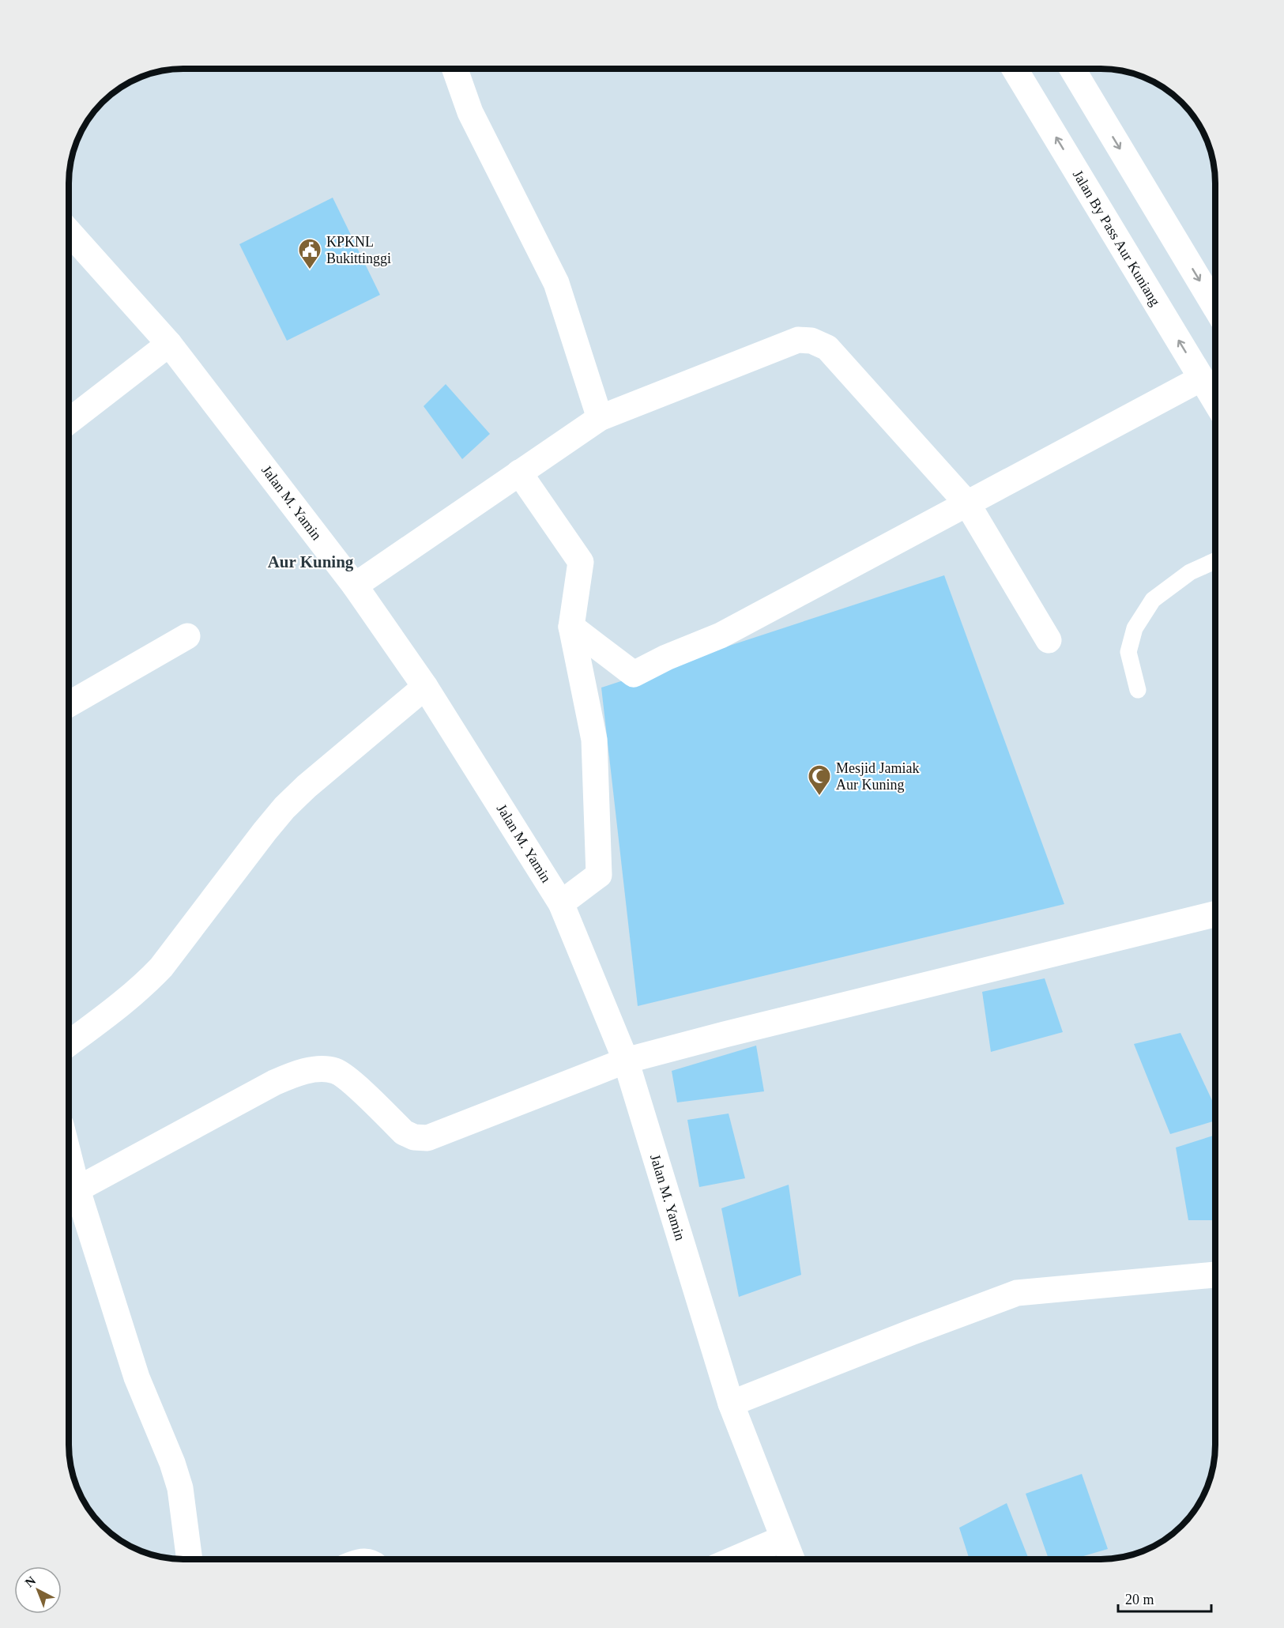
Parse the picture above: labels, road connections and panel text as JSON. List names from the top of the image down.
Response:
{
  "streets": {
    "main road": ["Jalan By Pass Aur Kuniang", "Jalan M. Yamin"]
  },
  "districts": ["Aur Kuning"],
  "places": {
    "public building": ["KPKNL Bukittinggi"],
    "mosque": ["Mesjid Jamiak Aur Kuning"]
  },
  "scale_bar": "20 m",
  "north": "top left"
}
